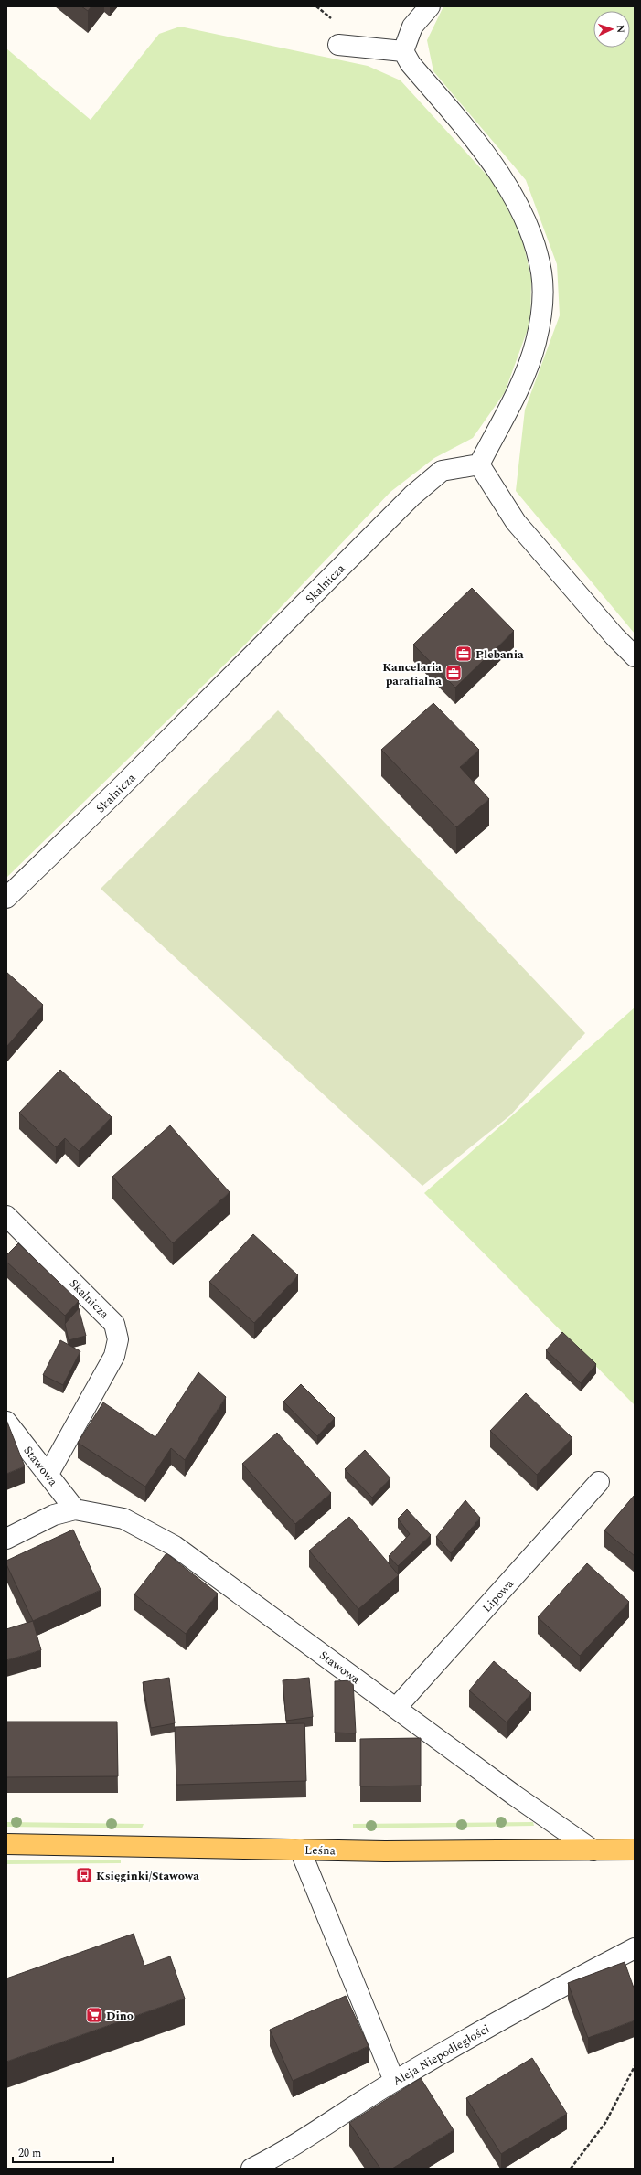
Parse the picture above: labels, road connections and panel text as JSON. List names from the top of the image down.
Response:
{
  "streets": {
    "main road": ["Leśna"],
    "street": [
      "Skalnicza",
      "Stawowa",
      "Lipowa",
      "Aleja Niepodległości"
    ]
  },
  "crossings": [
    ["Skalnicza", "Stawowa"],
    ["Stawowa", "Lipowa"],
    ["Stawowa", "Leśna"]
  ],
  "places": {
    "office": ["Plebania", "Kancelaria parafialna"],
    "bus stop": ["Księginki/Stawowa"],
    "supermarket": ["Dino"]
  },
  "scale_bar": "20 m",
  "north": "right"
}
